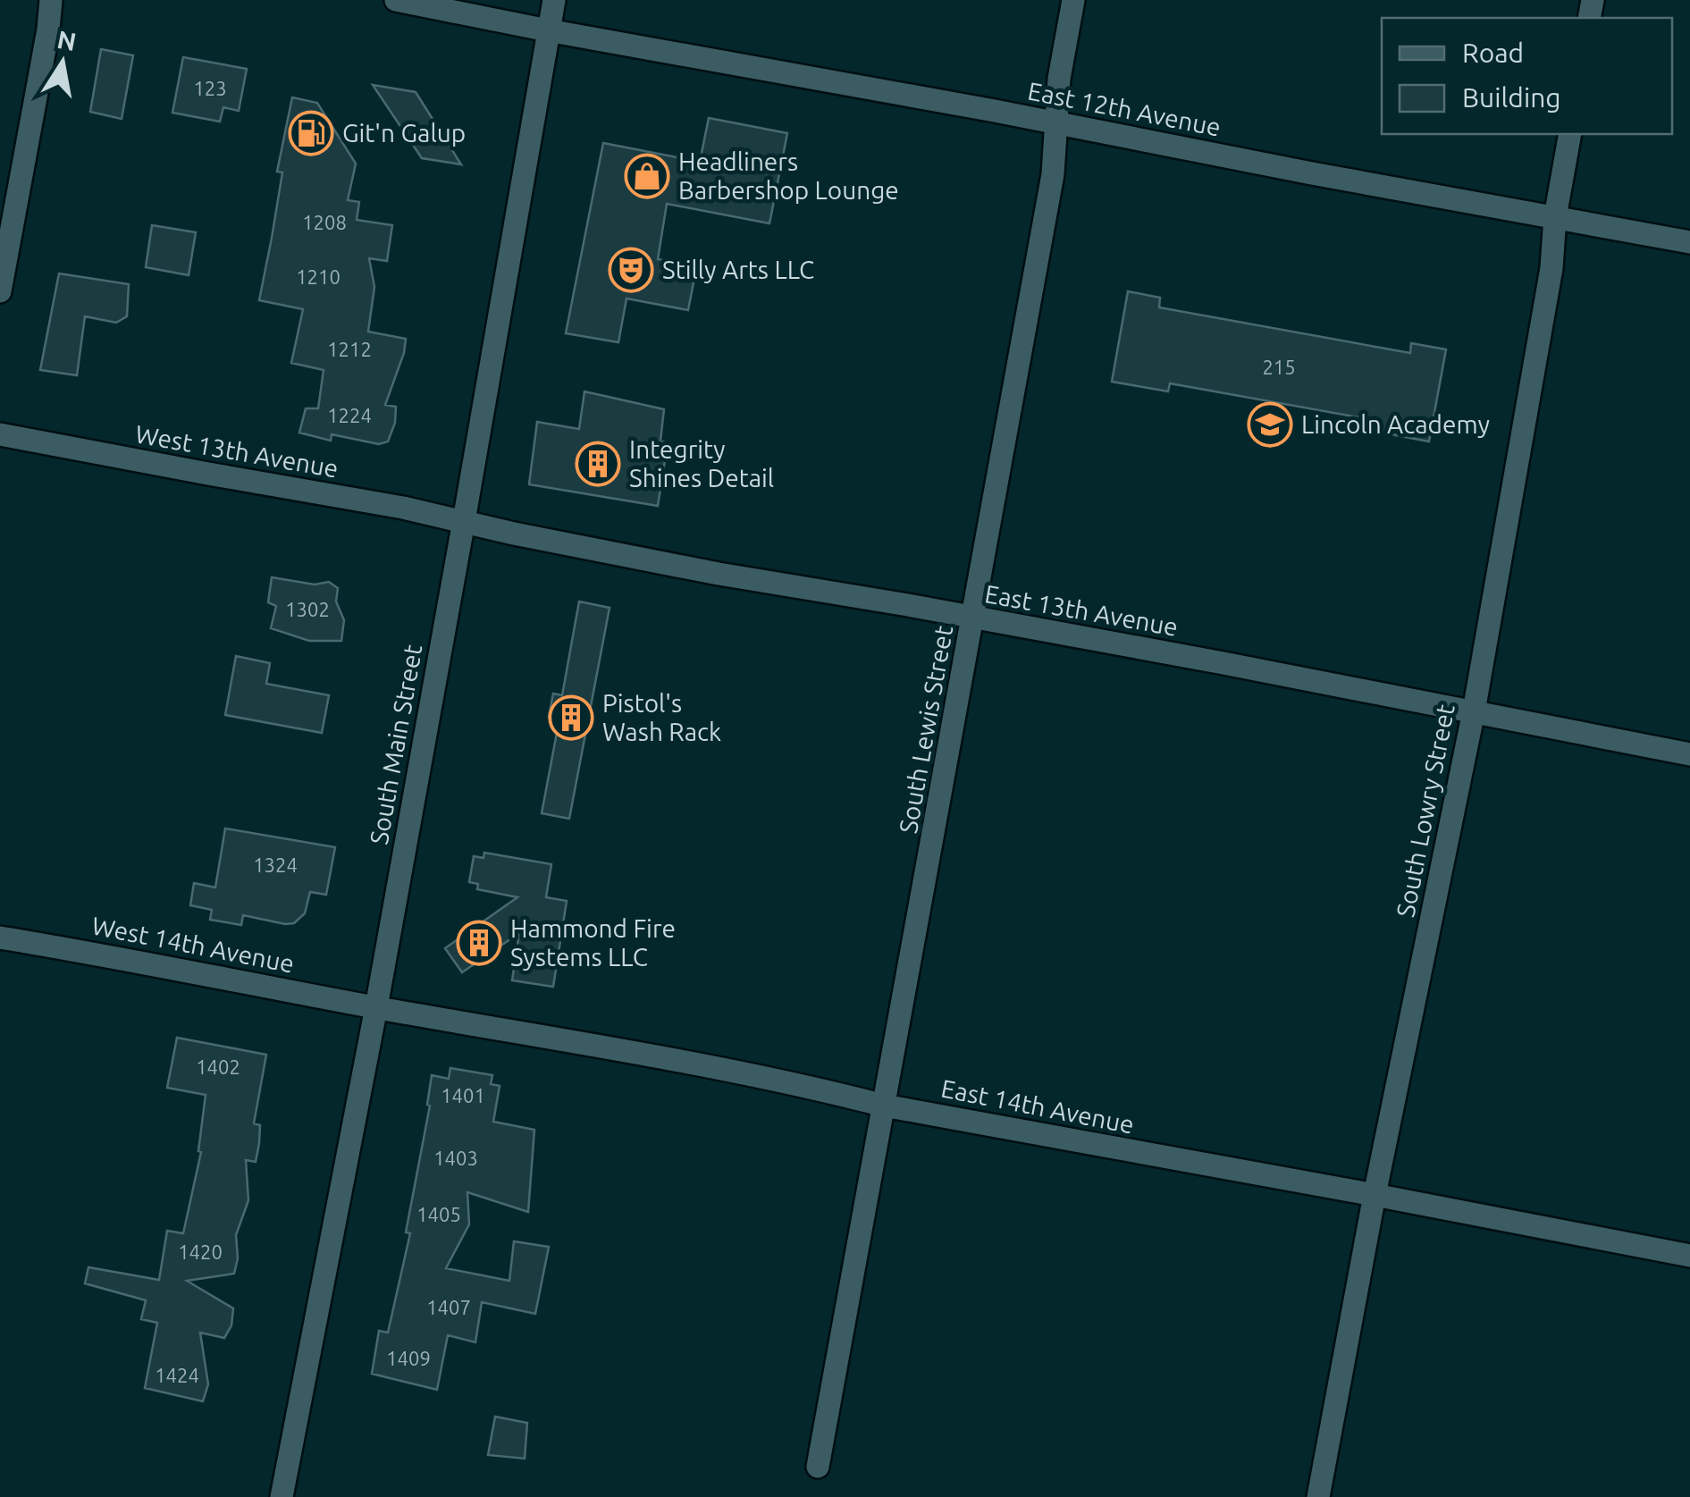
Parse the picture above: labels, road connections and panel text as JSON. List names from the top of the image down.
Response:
{
  "streets": {
    "street": [
      "East 12th Avenue",
      "West 13th Avenue",
      "East 13th Avenue",
      "South Lewis Street",
      "South Main Street",
      "South Lowry Street",
      "West 14th Avenue",
      "East 14th Avenue"
    ]
  },
  "crossings": [
    ["East 12th Avenue", "South Lewis Street"],
    ["East 12th Avenue", "South Main Street"],
    ["East 12th Avenue", "South Lowry Street"],
    ["West 13th Avenue", "East 13th Avenue"],
    ["West 13th Avenue", "South Main Street"],
    ["East 13th Avenue", "South Lewis Street"],
    ["East 13th Avenue", "South Main Street"],
    ["East 13th Avenue", "South Lowry Street"],
    ["South Lewis Street", "East 14th Avenue"],
    ["South Main Street", "West 14th Avenue"],
    ["South Main Street", "East 14th Avenue"],
    ["South Lowry Street", "East 14th Avenue"],
    ["West 14th Avenue", "East 14th Avenue"]
  ],
  "places": {
    "fuel station": ["Git'n Galup"],
    "shop": ["Headliners Barbershop Lounge"],
    "theatre": ["Stilly Arts LLC"],
    "school or university": ["Lincoln Academy"],
    "building": ["Integrity Shines Detail", "Pistol's Wash Rack", "Hammond Fire Systems LLC"]
  },
  "house_numbers": [
    "123",
    "1208",
    "1210",
    "1212",
    "215",
    "1224",
    "1302",
    "1324",
    "1402",
    "1401",
    "1403",
    "1405",
    "1420",
    "1407",
    "1409",
    "1424"
  ],
  "legend": ["Road", "Building"],
  "north": "top"
}
